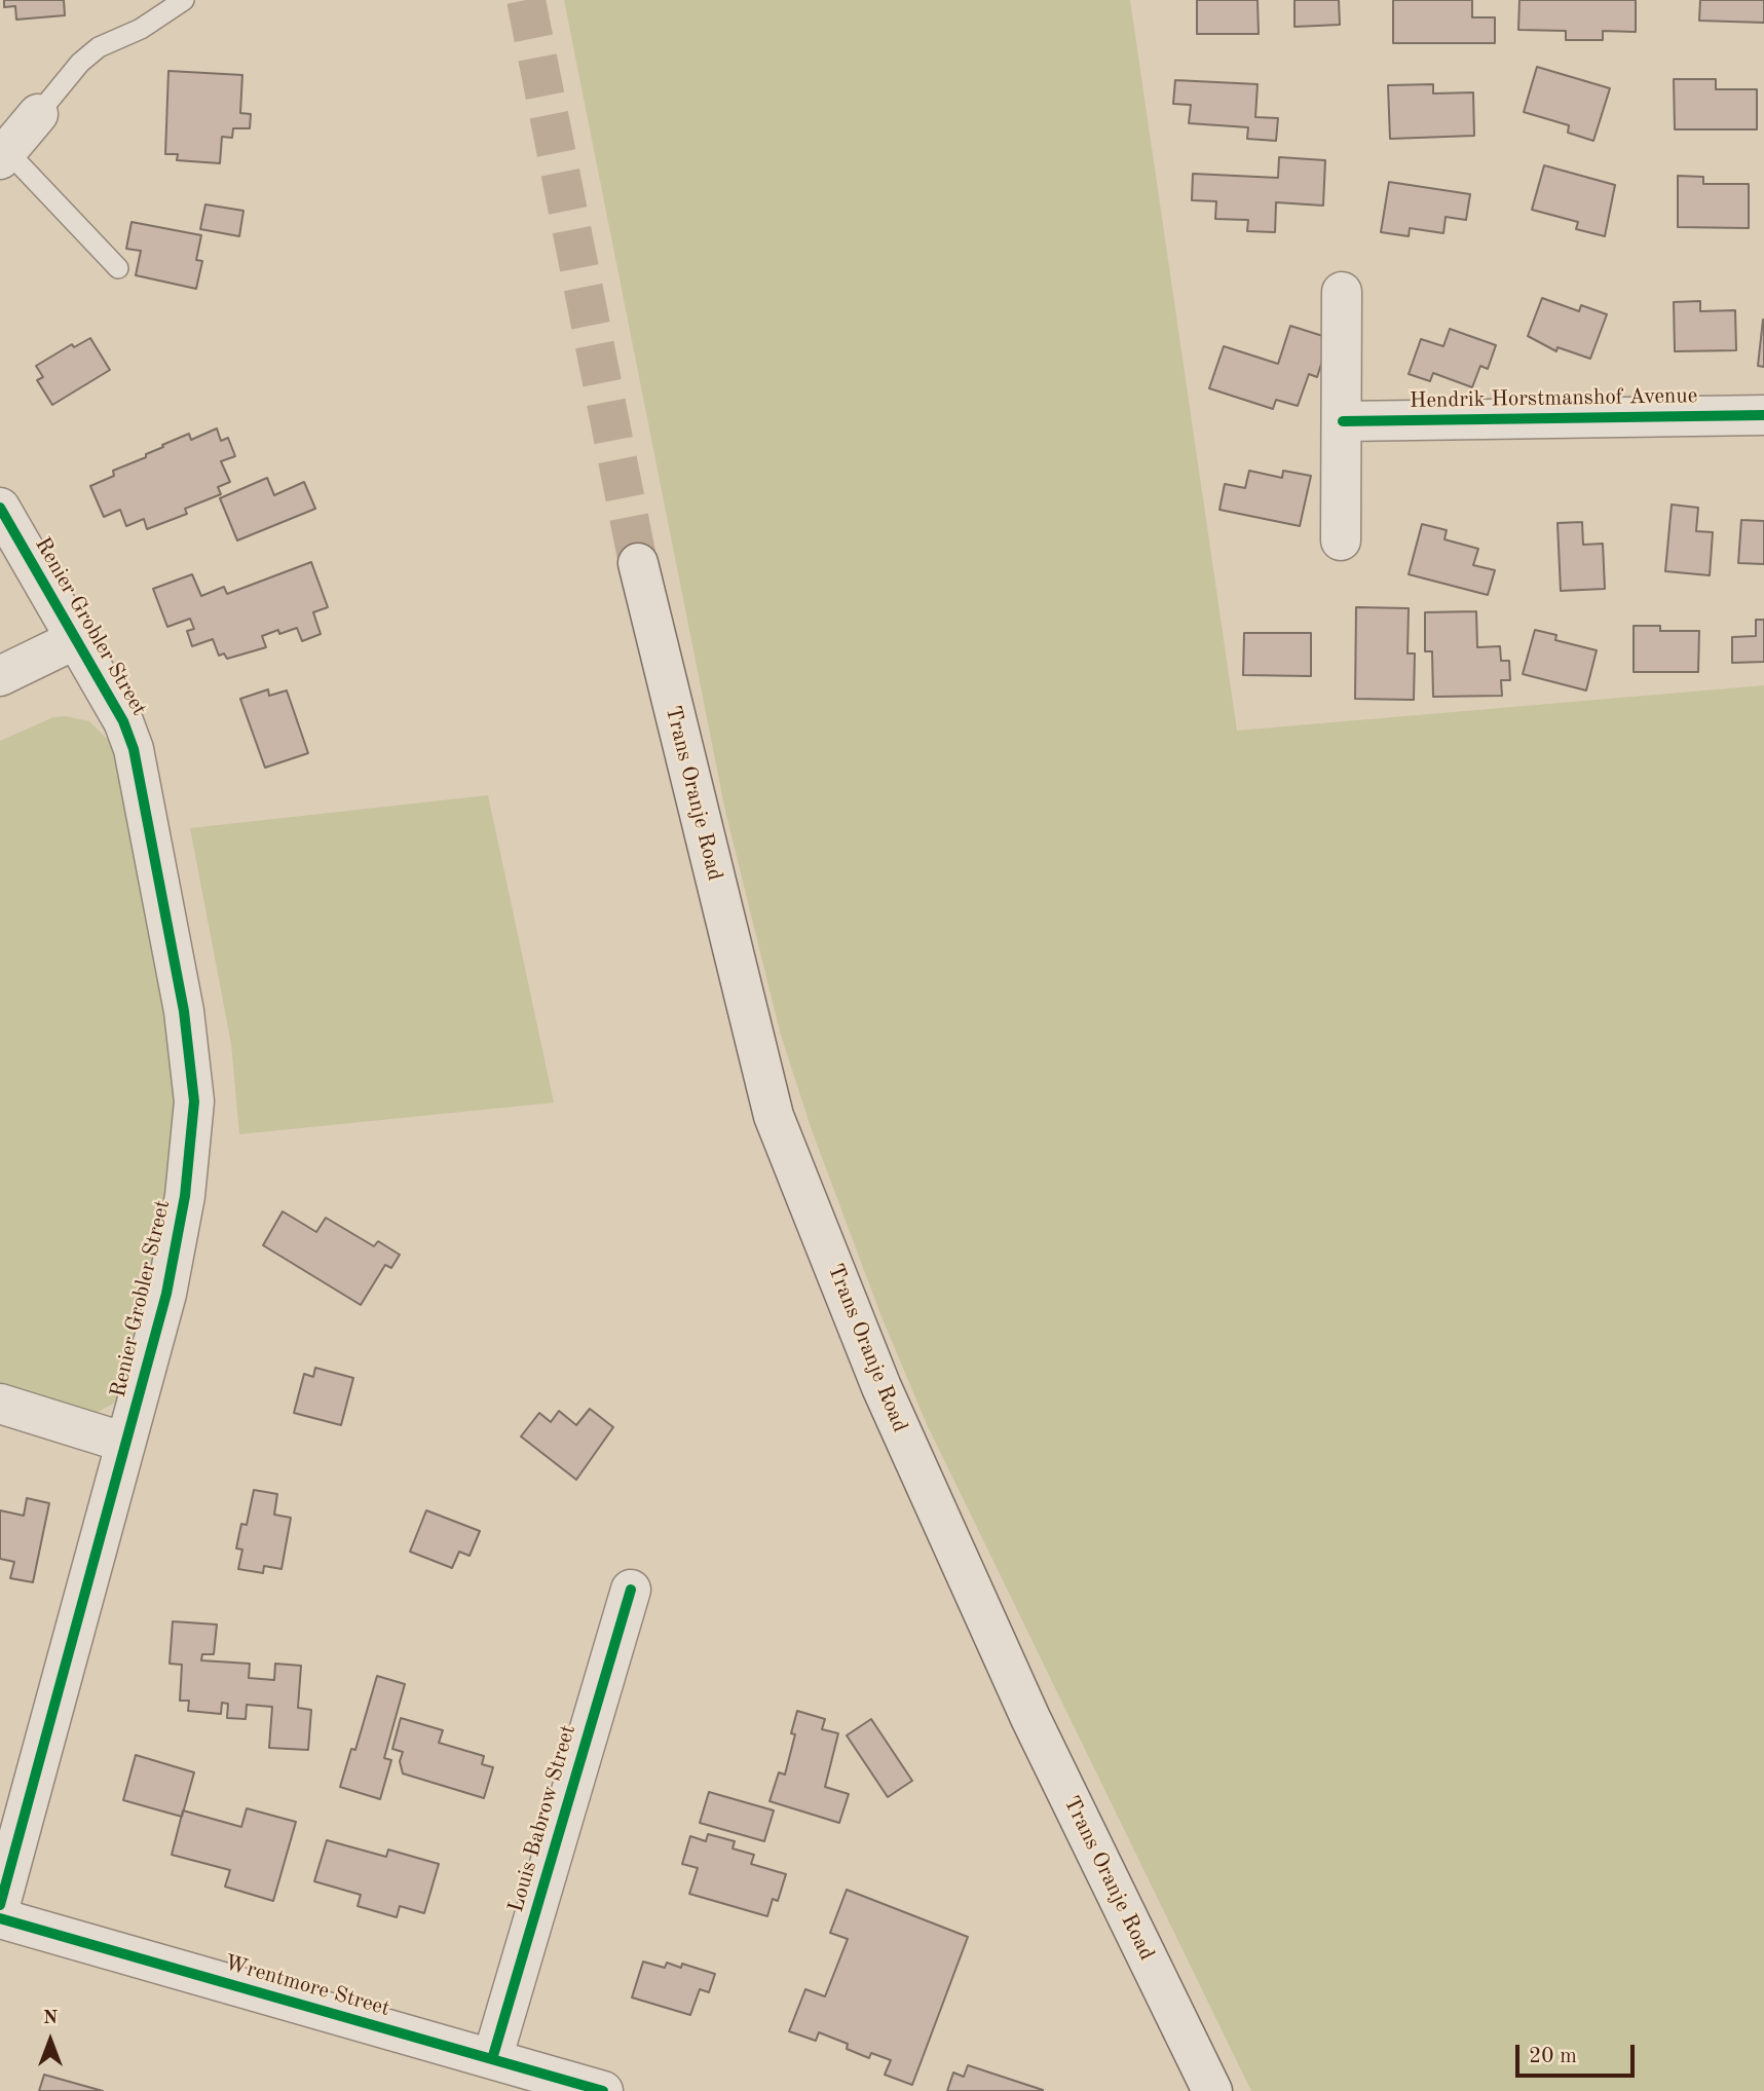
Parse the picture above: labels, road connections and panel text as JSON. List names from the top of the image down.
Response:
{
  "streets": {
    "street": [
      "Hendrik Horstmanshof Avenue",
      "Renier Grobler Street",
      "Trans Oranje Road",
      "Louis Babrow Street",
      "Wrentmore Street"
    ]
  },
  "crossings": [
    ["Louis Babrow Street", "Wrentmore Street"]
  ],
  "scale_bar": "20 m",
  "north": "top"
}
